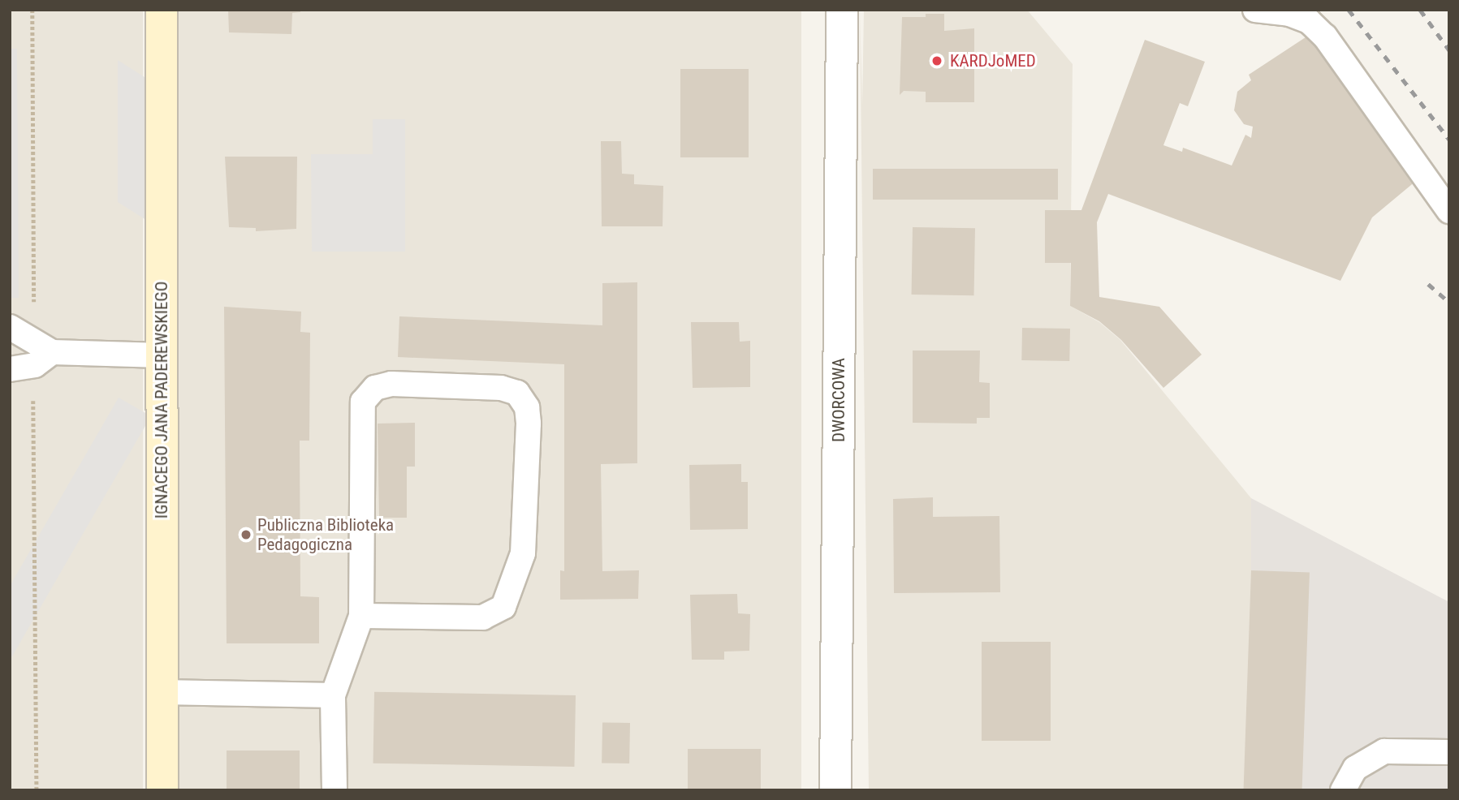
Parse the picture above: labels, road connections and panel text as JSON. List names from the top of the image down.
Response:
{
  "streets": {
    "street": ["IGNACEGO JANA PADEREWSKIEGO", "DWORCOWA"]
  },
  "places": ["KARDJoMED", "Publiczna Biblioteka Pedagogiczna"]
}
